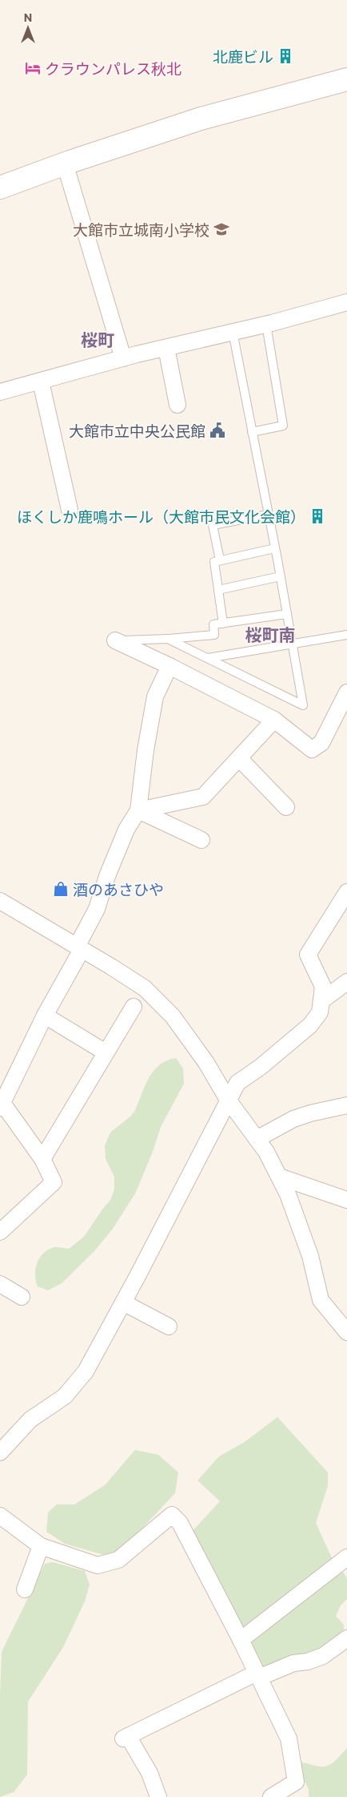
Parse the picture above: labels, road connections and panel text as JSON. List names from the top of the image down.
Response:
{
  "districts": ["桜町", "桜町南"],
  "places": {
    "building": ["北鹿ビル", "ほくしか鹿鳴ホール（大館市民文化会館）"],
    "hotel": ["クラウンパレス秋北"],
    "school or university": ["大館市立城南小学校"],
    "public building": ["大館市立中央公民館"],
    "shop": ["酒のあさひや"]
  },
  "north": "top"
}
